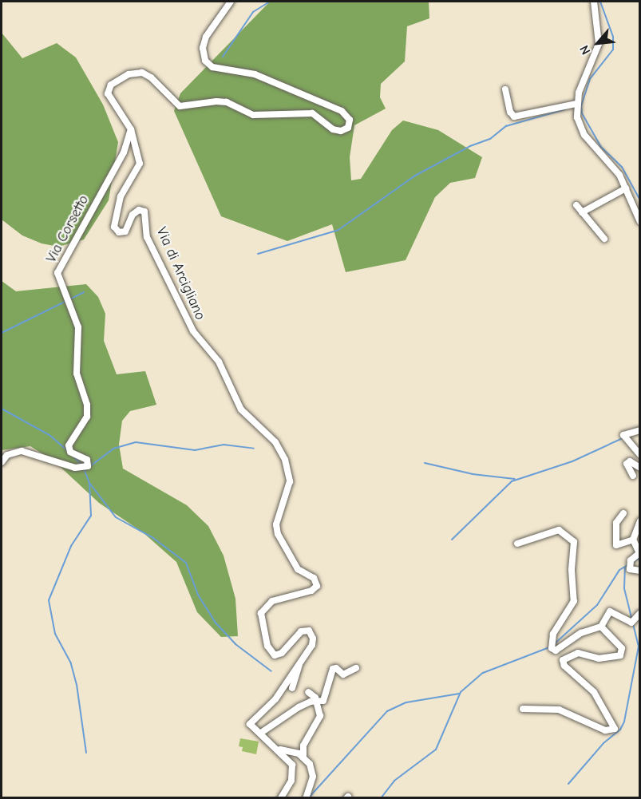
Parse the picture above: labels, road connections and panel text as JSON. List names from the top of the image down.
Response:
{
  "streets": {
    "street": ["Via Corsetto", "Via di Arcigliano"]
  },
  "crossings": [
    ["Via Corsetto", "Via di Arcigliano"]
  ],
  "north": "bottom left"
}
